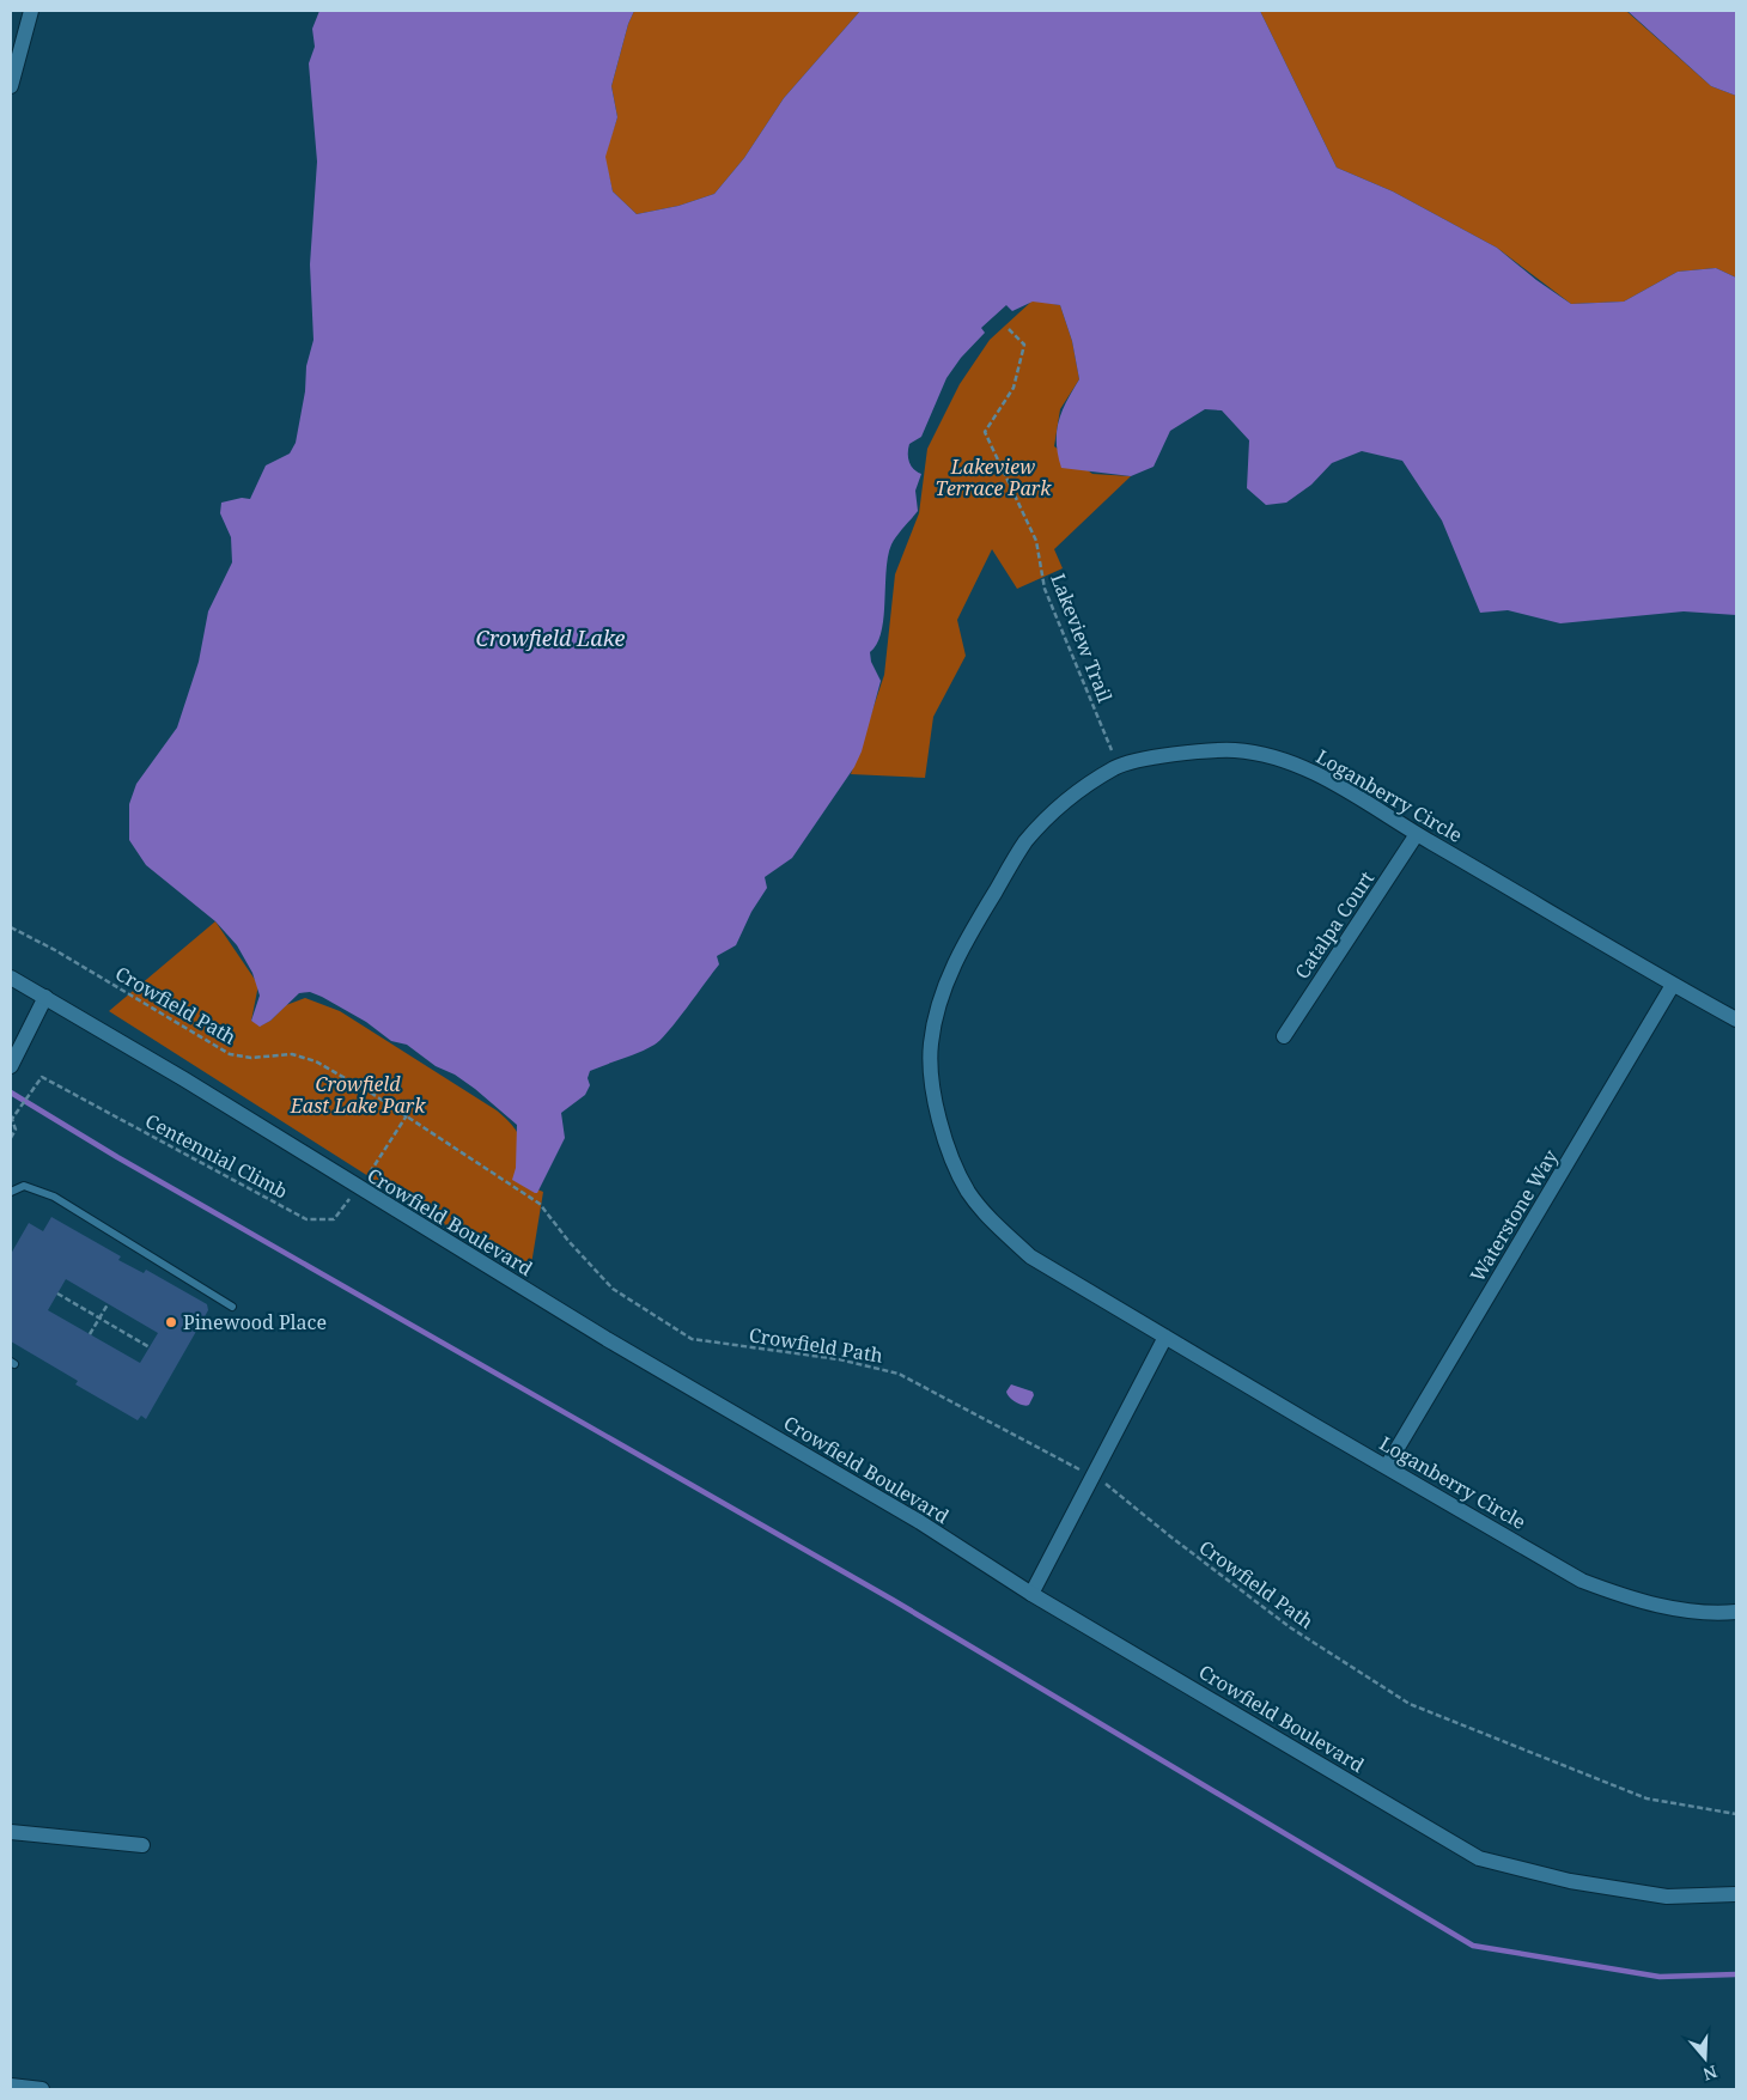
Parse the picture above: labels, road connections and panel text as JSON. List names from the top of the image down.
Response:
{
  "streets": {
    "street": [
      "Loganberry Circle",
      "Catalpa Court",
      "Waterstone Way",
      "Crowfield Boulevard"
    ],
    "path": ["Lakeview Trail", "Crowfield Path", "Centennial Climb"]
  },
  "crossings": [
    ["Lakeview Trail", "Loganberry Circle"],
    ["Loganberry Circle", "Catalpa Court"],
    ["Loganberry Circle", "Waterstone Way"],
    ["Crowfield Path", "Centennial Climb"],
    ["Centennial Climb", "Crowfield Boulevard"]
  ],
  "water": ["Crowfield Lake"],
  "parks": ["Lakeview Terrace Park", "Crowfield East Lake Park"],
  "places": ["Pinewood Place"],
  "north": "bottom"
}
